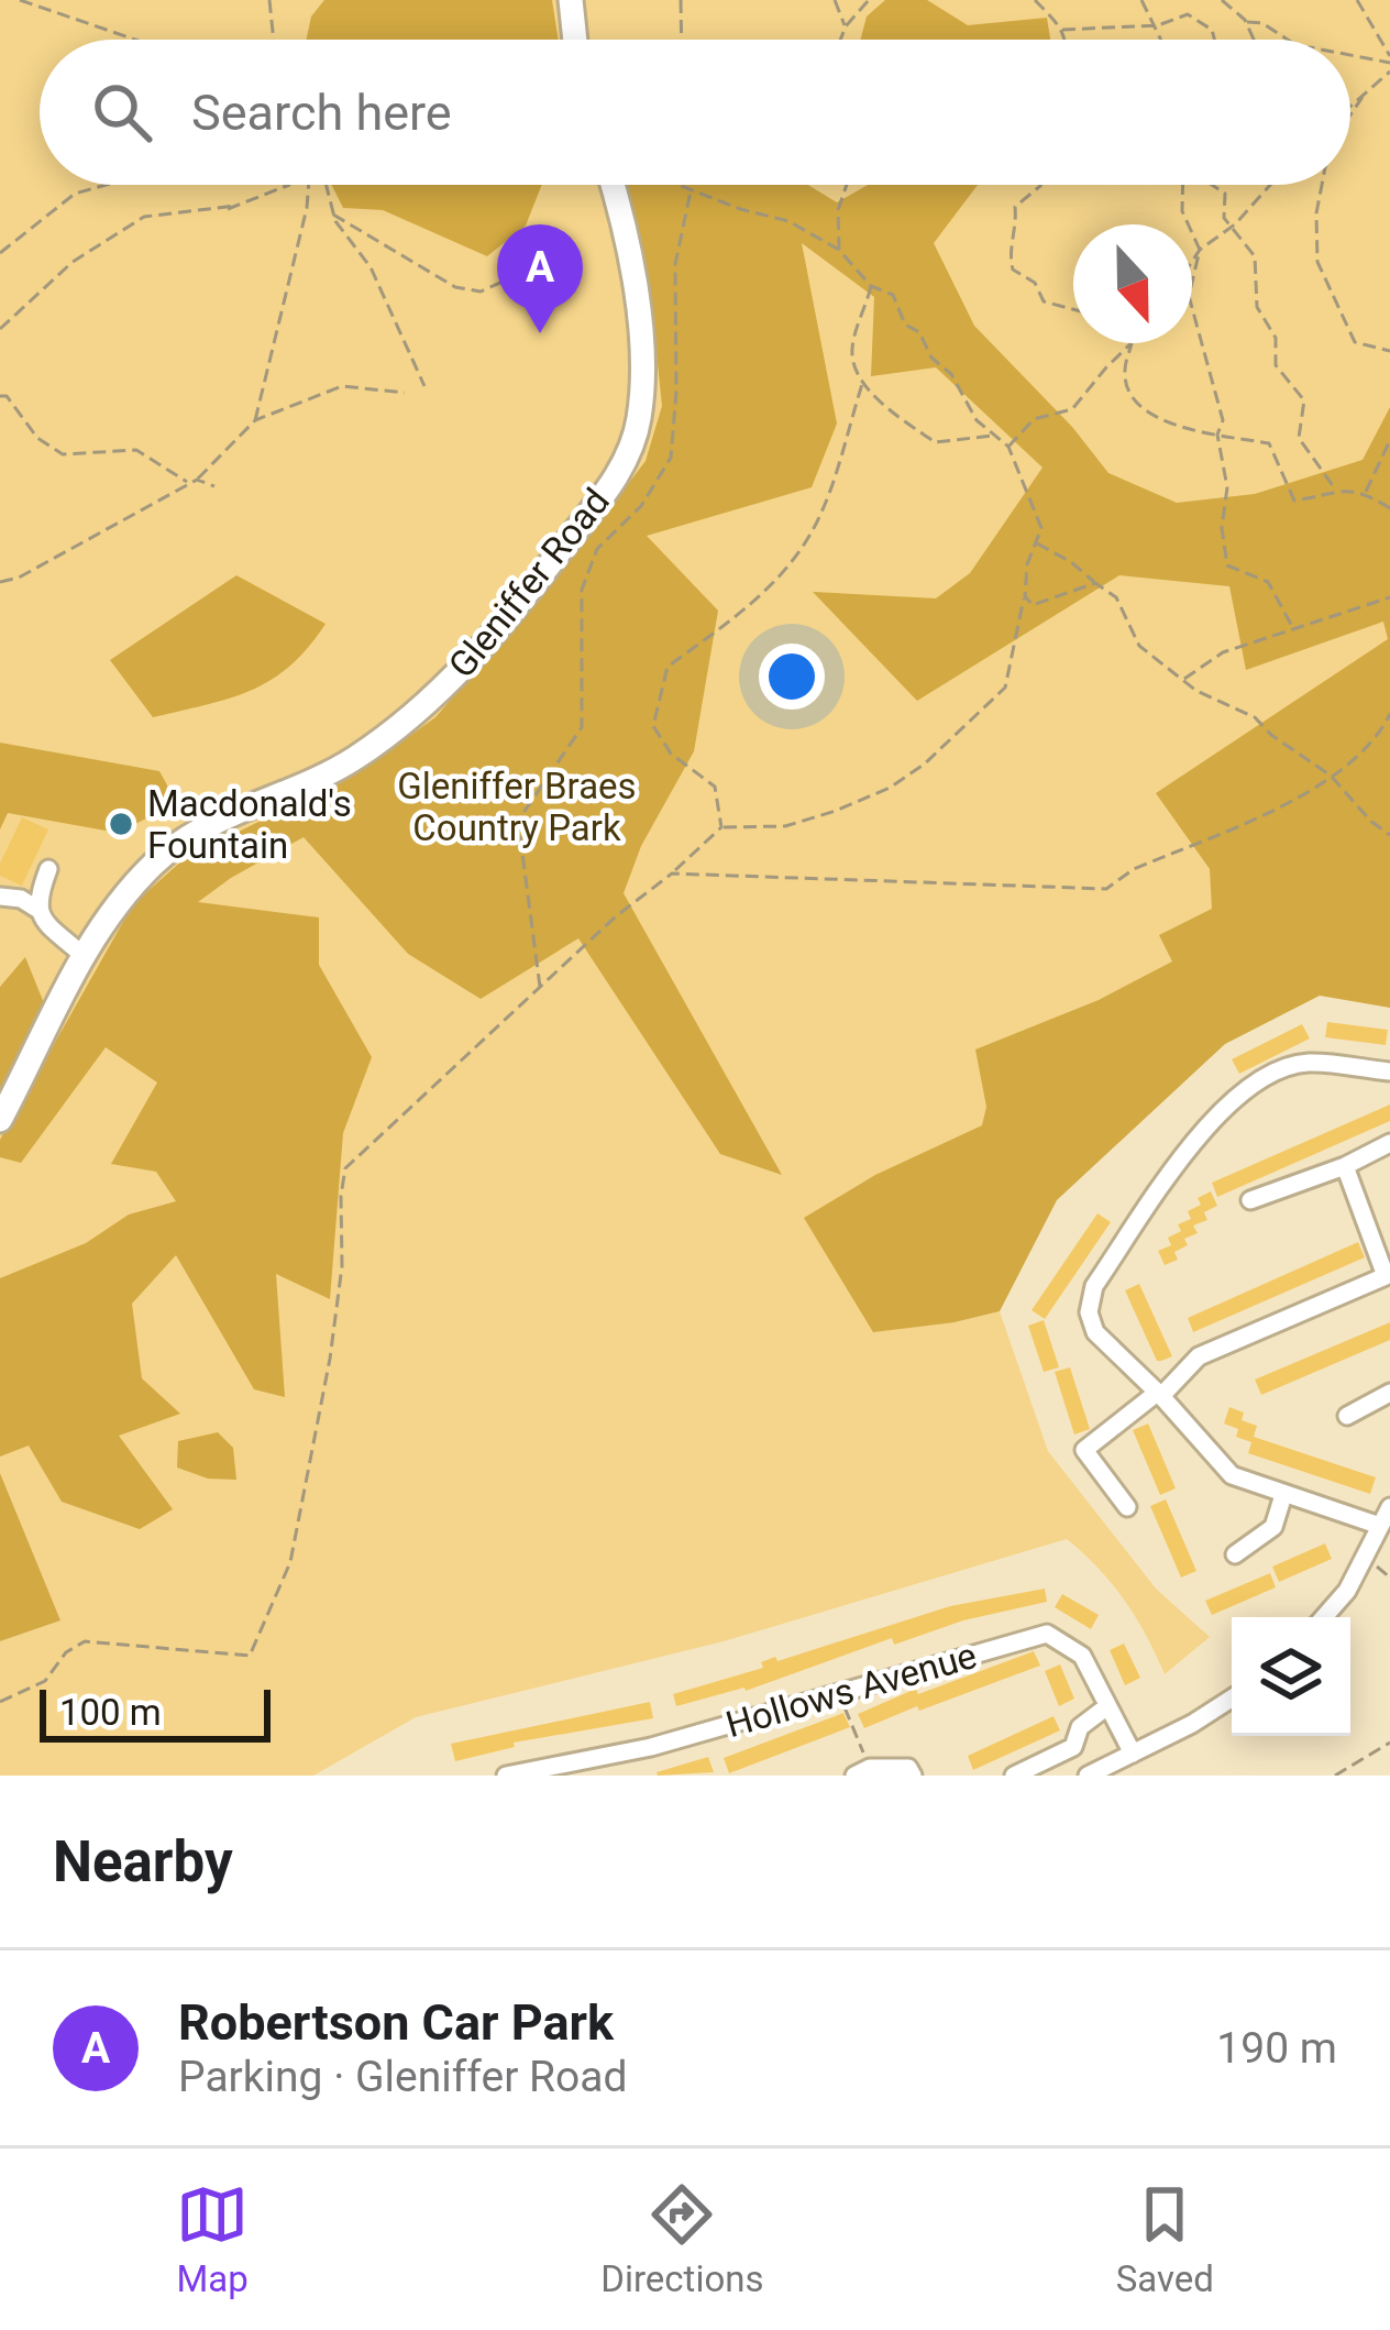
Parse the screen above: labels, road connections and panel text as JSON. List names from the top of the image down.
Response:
{
  "streets": {
    "main road": ["Gleniffer Road"],
    "street": ["Hollows Avenue"]
  },
  "parks": ["Gleniffer Braes Country Park"],
  "places": ["Macdonald's Fountain"],
  "scale_bar": "100 m",
  "north": "bottom",
  "page": {
    "search": "Search here",
    "pins": "A",
    "scale": "100 m",
    "heading": "Nearby",
    "list": [
      {
        "mark": "A",
        "name": "Robertson Car Park",
        "note": "Parking · Gleniffer Road",
        "value": "190 m"
      }
    ],
    "nav": ["Map", "Directions", "Saved"]
  }
}
